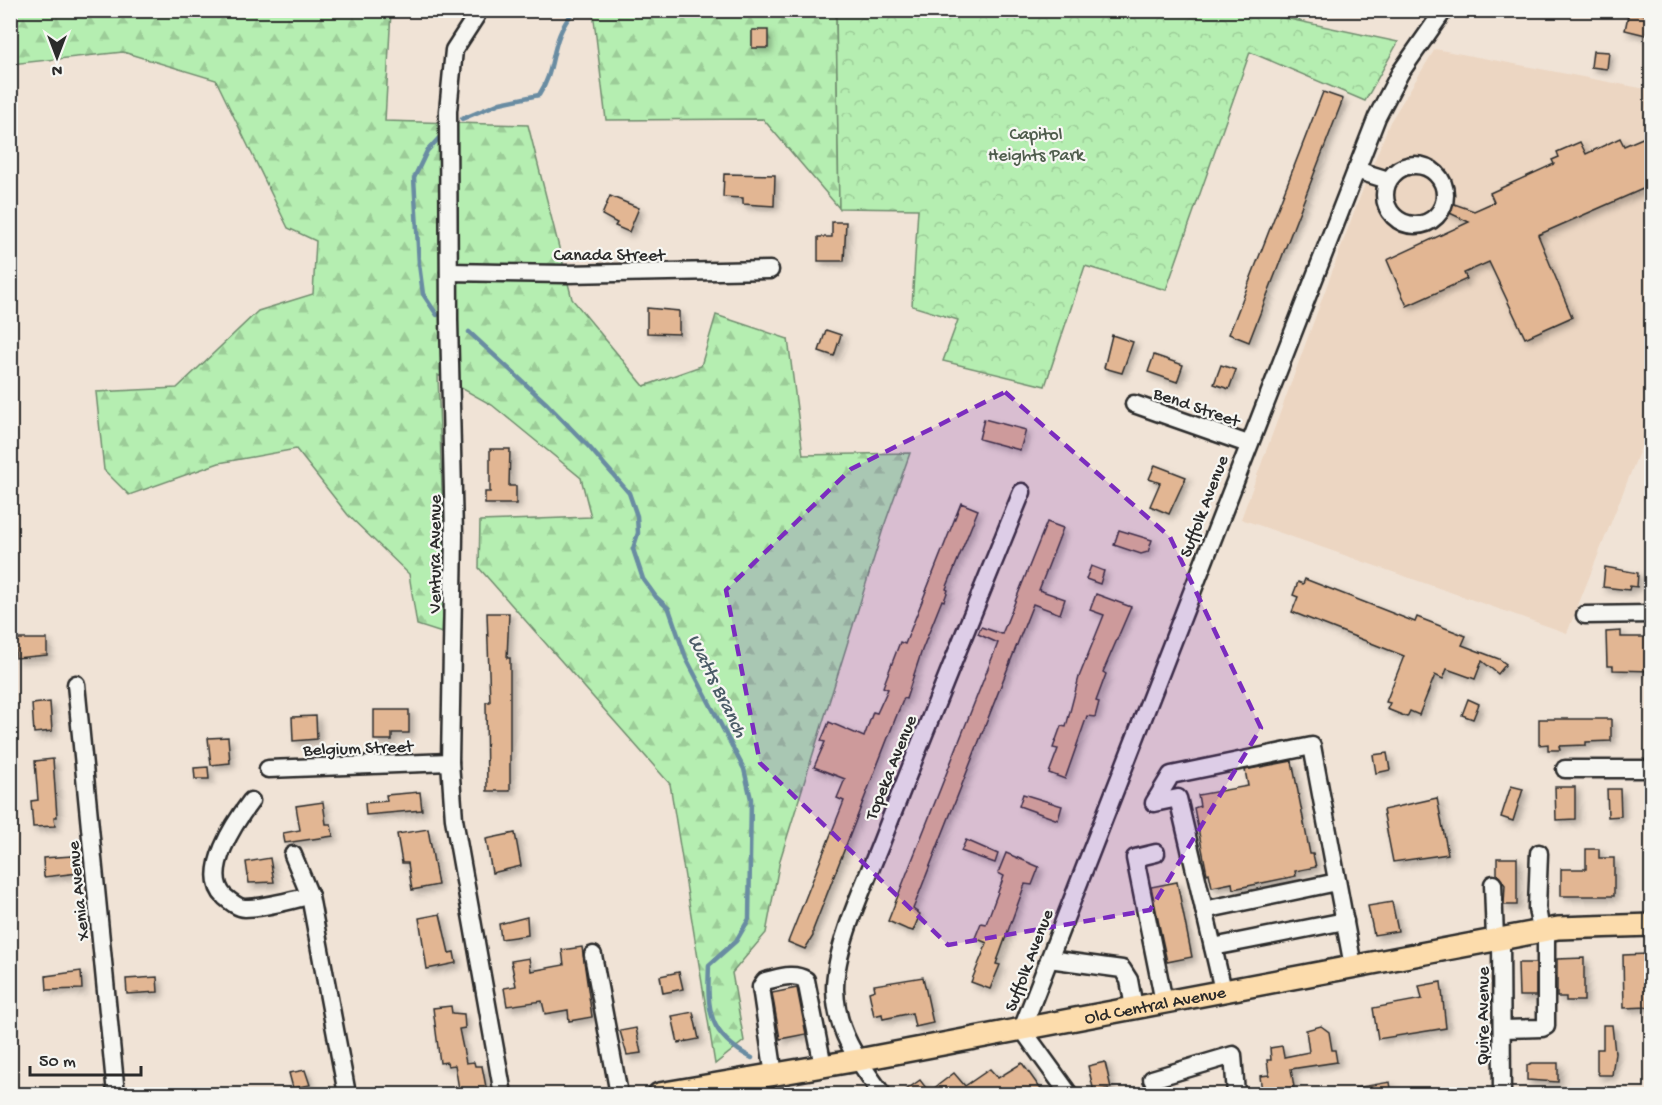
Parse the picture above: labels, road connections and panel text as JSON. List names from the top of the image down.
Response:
{
  "streets": {
    "main road": ["Old Central Avenue"],
    "street": [
      "Canada Street",
      "Bend Street",
      "Suffolk Avenue",
      "Ventura Avenue",
      "Belgium Street",
      "Topeka Avenue",
      "Xenia Avenue",
      "Quire Avenue"
    ]
  },
  "crossings": [
    ["Canada Street", "Ventura Avenue"],
    ["Bend Street", "Suffolk Avenue"],
    ["Suffolk Avenue", "Old Central Avenue"],
    ["Ventura Avenue", "Belgium Street"],
    ["Topeka Avenue", "Old Central Avenue"],
    ["Old Central Avenue", "Quire Avenue"]
  ],
  "water": ["Watts Branch"],
  "parks": ["Capitol Heights Park"],
  "scale_bar": "50 m",
  "north": "bottom"
}
